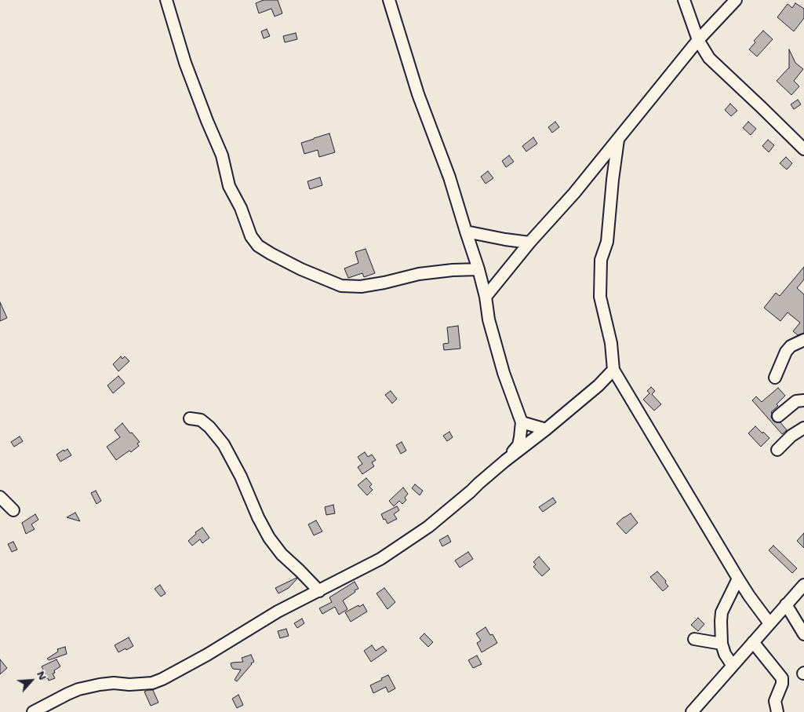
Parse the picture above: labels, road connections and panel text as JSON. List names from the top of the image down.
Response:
{
  "north": "top right"
}
